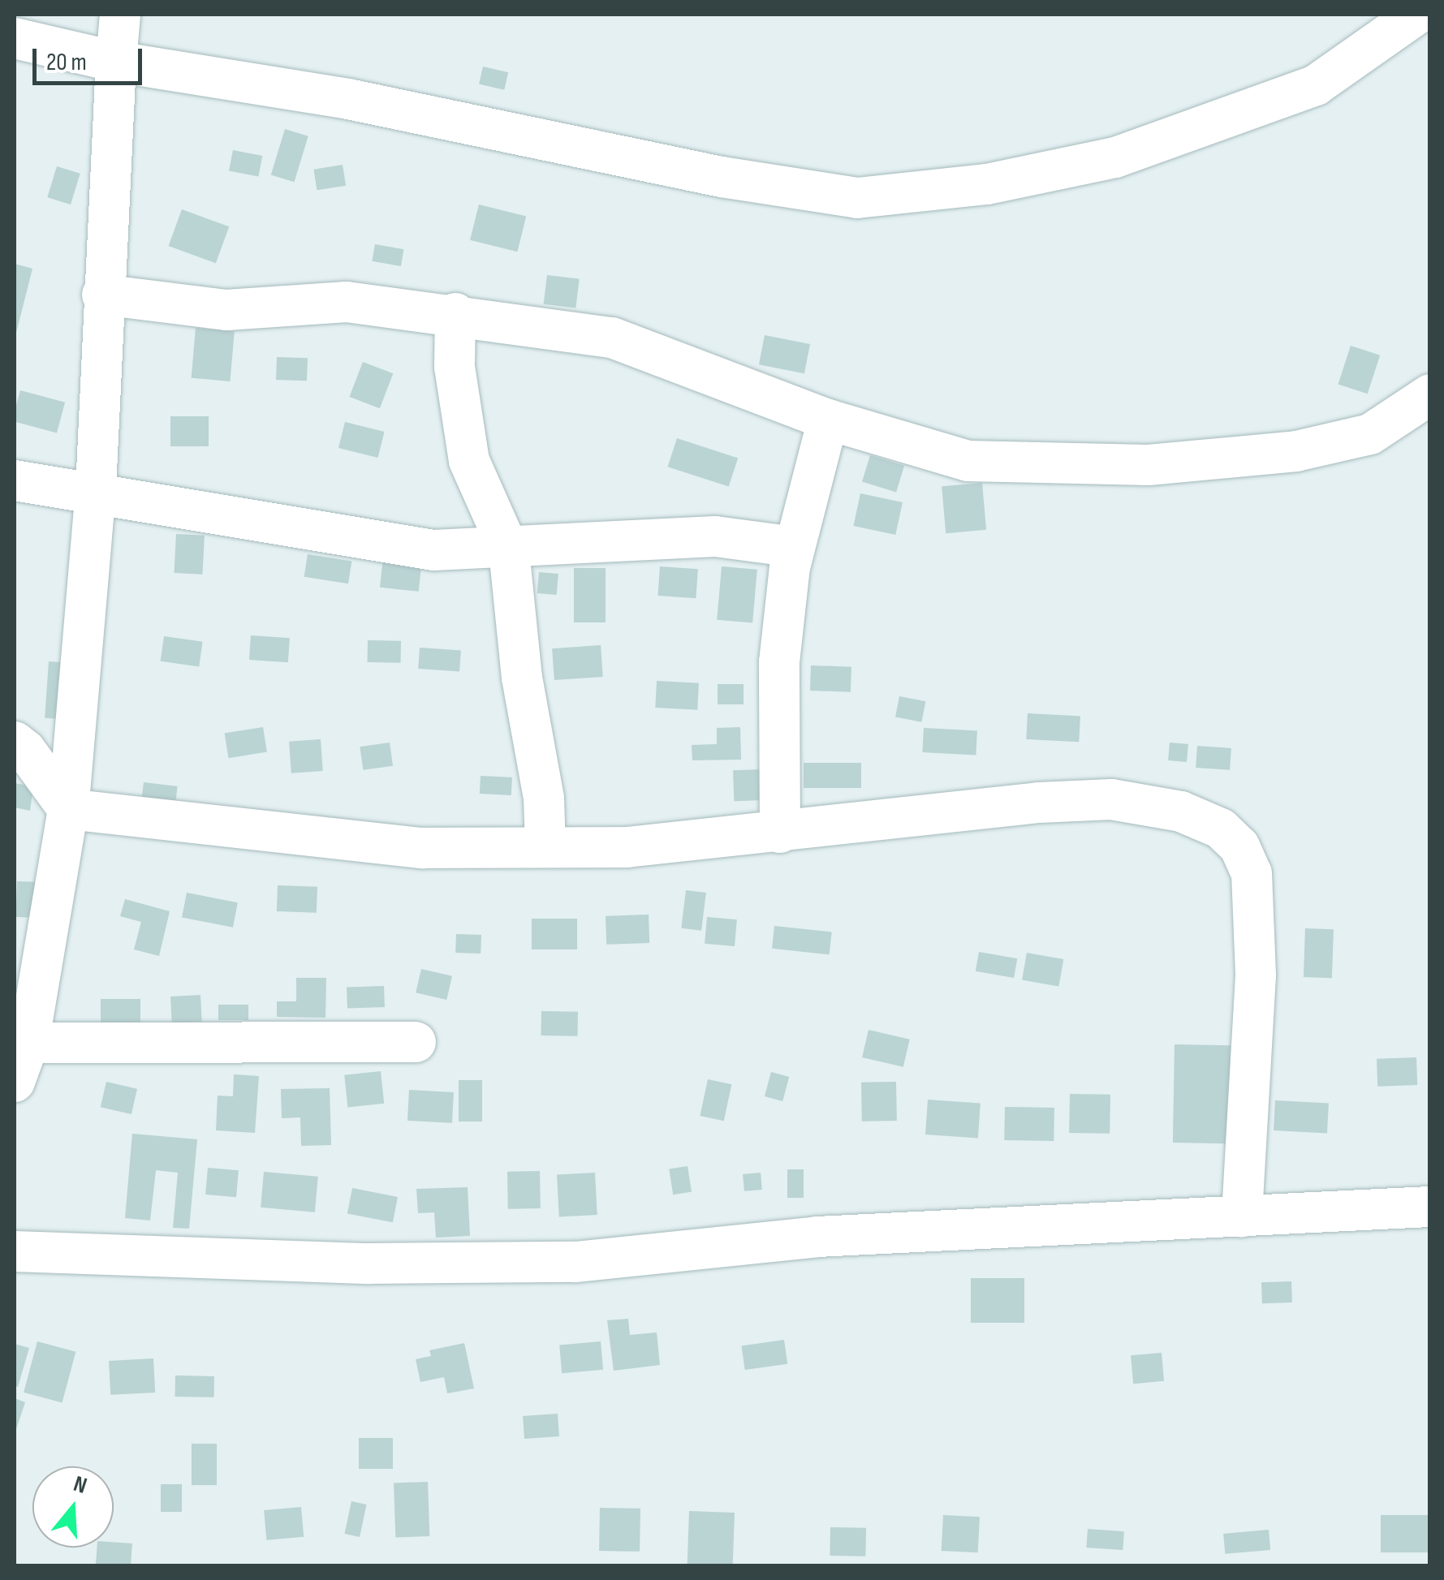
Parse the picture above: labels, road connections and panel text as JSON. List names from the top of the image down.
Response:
{
  "scale_bar": "20 m",
  "north": "top"
}
